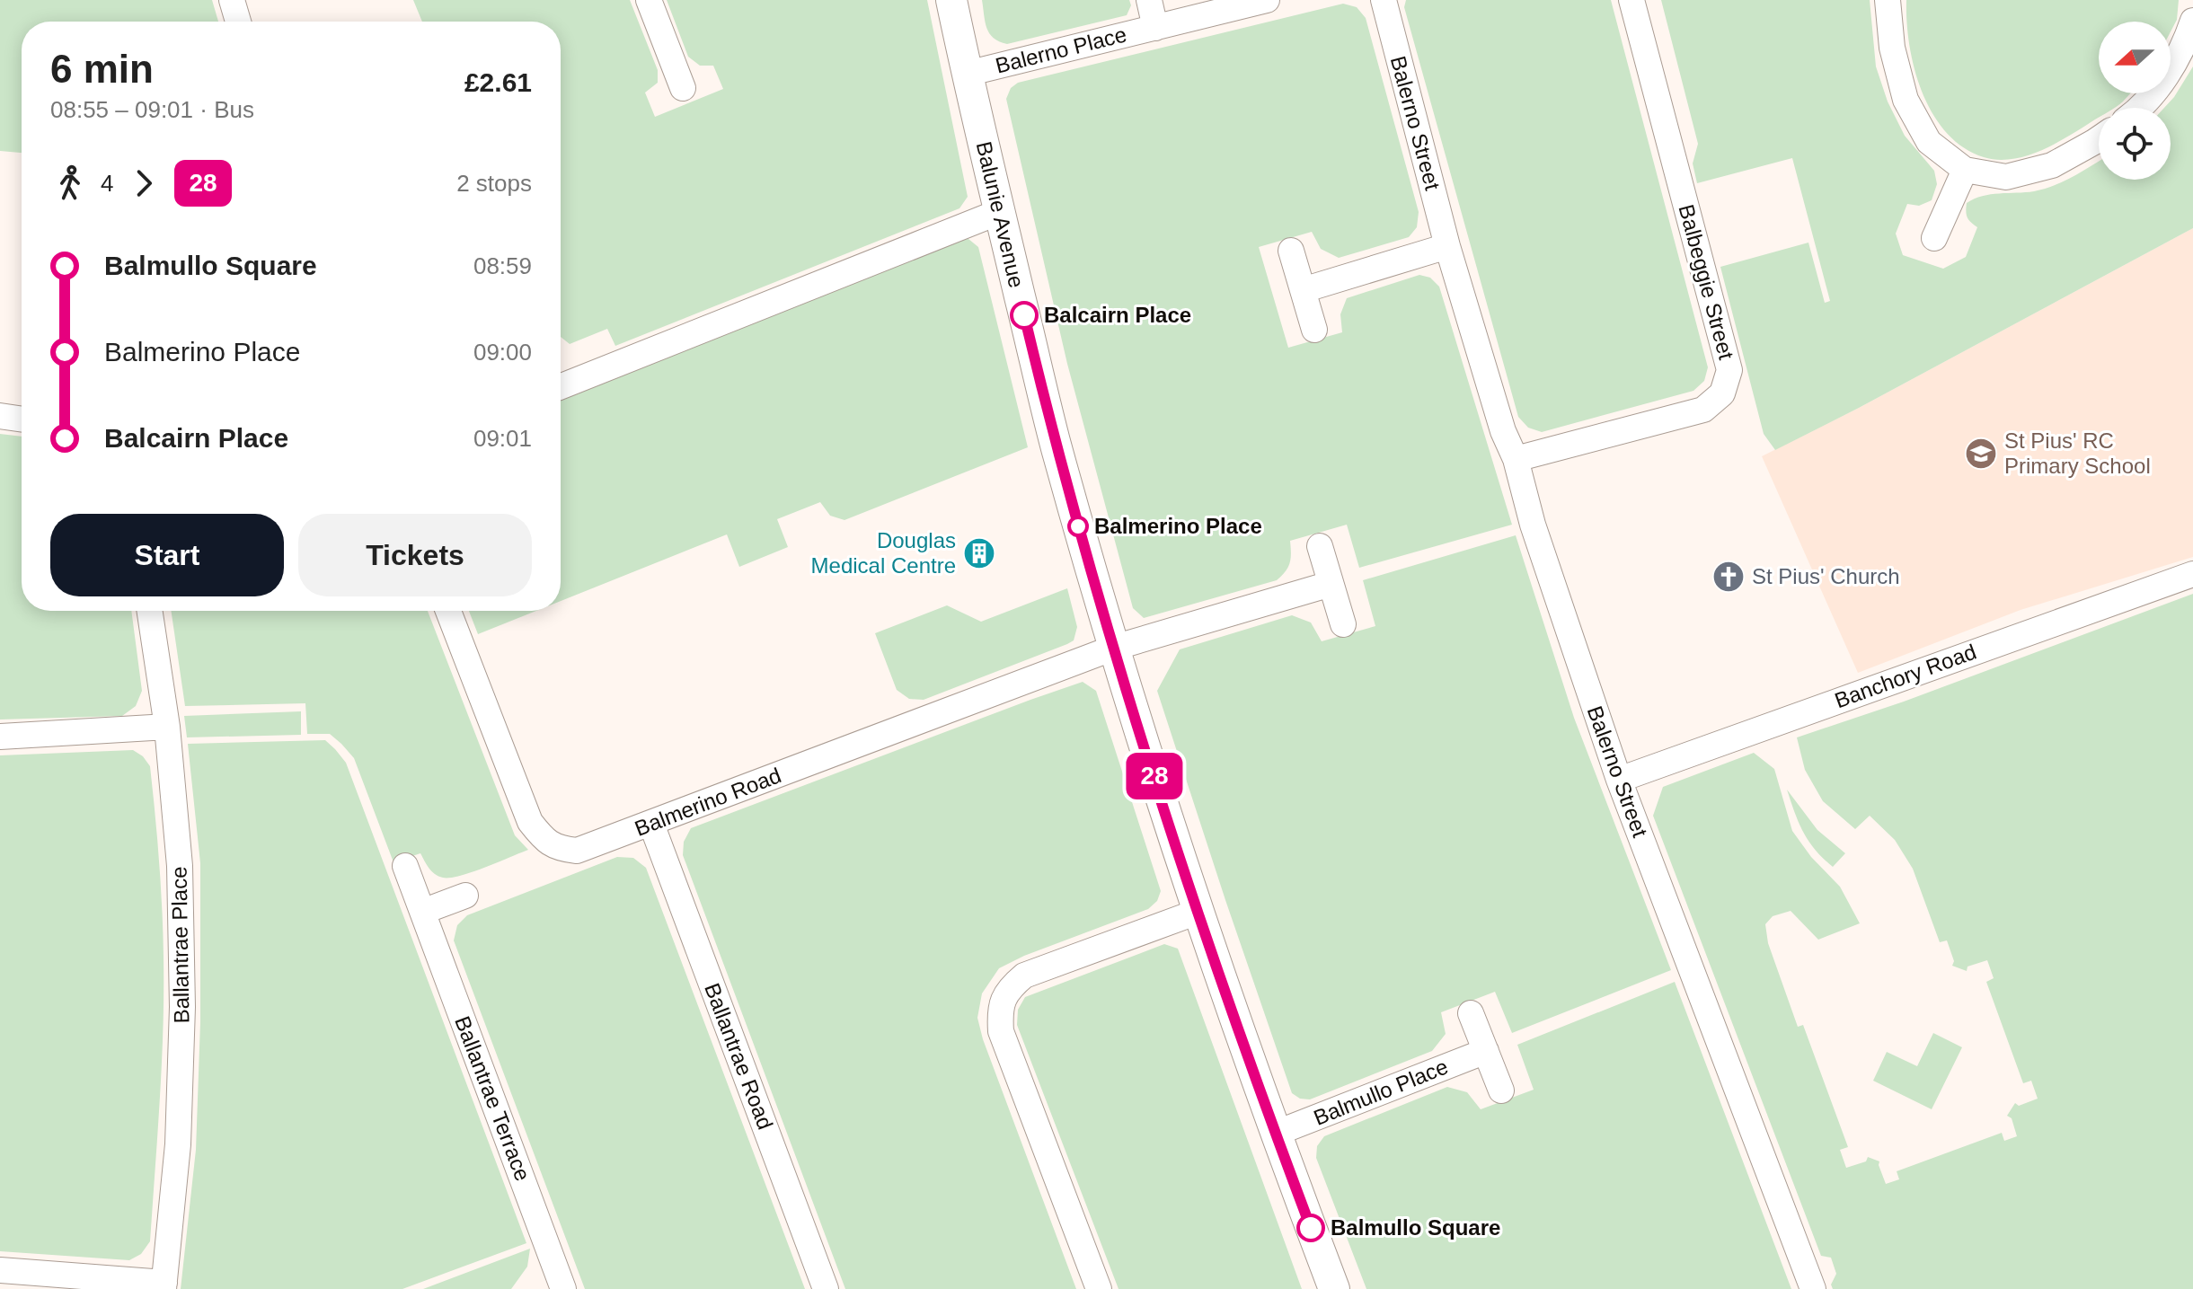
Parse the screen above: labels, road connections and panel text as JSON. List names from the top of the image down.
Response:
{
  "streets": {
    "street": [
      "Balerno Place",
      "Balerno Street",
      "Balunie Avenue",
      "Balbeggie Street",
      "Banchory Road",
      "Balmerino Road",
      "Ballantrae Place",
      "Ballantrae Road",
      "Balmullo Place",
      "Ballantrae Terrace"
    ]
  },
  "crossings": [
    ["Balerno Place", "Balunie Avenue"],
    ["Balerno Street", "Balbeggie Street"],
    ["Balerno Street", "Banchory Road"],
    ["Balunie Avenue", "Balmerino Road"],
    ["Balunie Avenue", "Balmullo Place"],
    ["Balmerino Road", "Ballantrae Road"]
  ],
  "places": {
    "other": ["Balcairn Place", "Balmerino Place", "Balmullo Square"],
    "school or university": ["St Pius' RC Primary School"],
    "building": ["Douglas Medical Centre"],
    "church": ["St Pius' Church"]
  },
  "lines": ["bus line 28"],
  "north": "left",
  "page": {
    "on_map": "28",
    "heading": ["6 min", "08:55 – 09:01 · Bus", "£2.61"],
    "legs": ["4", "28", "2 stops"],
    "list": [
      {
        "name": "Balmullo Square",
        "value": "08:59"
      },
      {
        "name": "Balmerino Place",
        "value": "09:00"
      },
      {
        "name": "Balcairn Place",
        "value": "09:01"
      }
    ],
    "buttons": ["Start", "Tickets"]
  }
}
